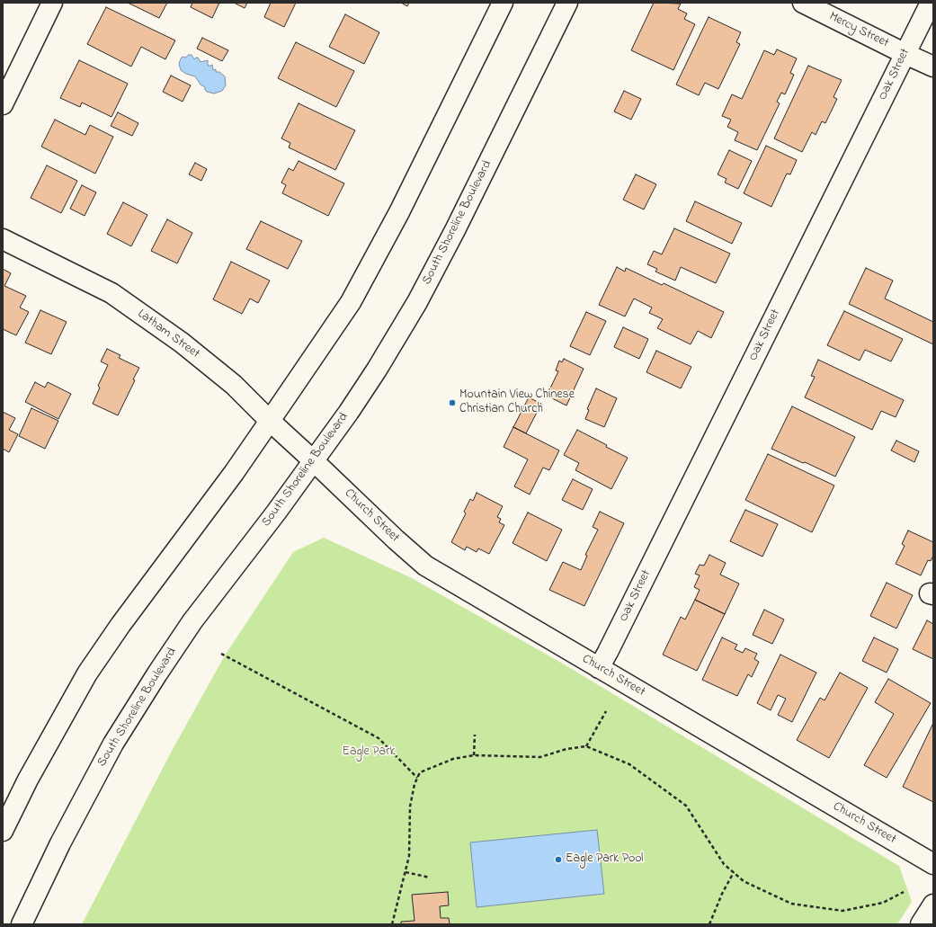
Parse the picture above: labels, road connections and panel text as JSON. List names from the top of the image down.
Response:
{
  "streets": {
    "street": [
      "Mercy Street",
      "Oak Street",
      "South Shoreline Boulevard",
      "Latham Street",
      "Church Street"
    ]
  },
  "crossings": [
    ["Mercy Street", "Oak Street"],
    ["Oak Street", "Church Street"],
    ["South Shoreline Boulevard", "Latham Street"],
    ["South Shoreline Boulevard", "Church Street"],
    ["Latham Street", "Church Street"]
  ],
  "parks": ["Eagle Park"],
  "places": ["Mountain View Chinese Christian Church", "Eagle Park Pool"]
}
